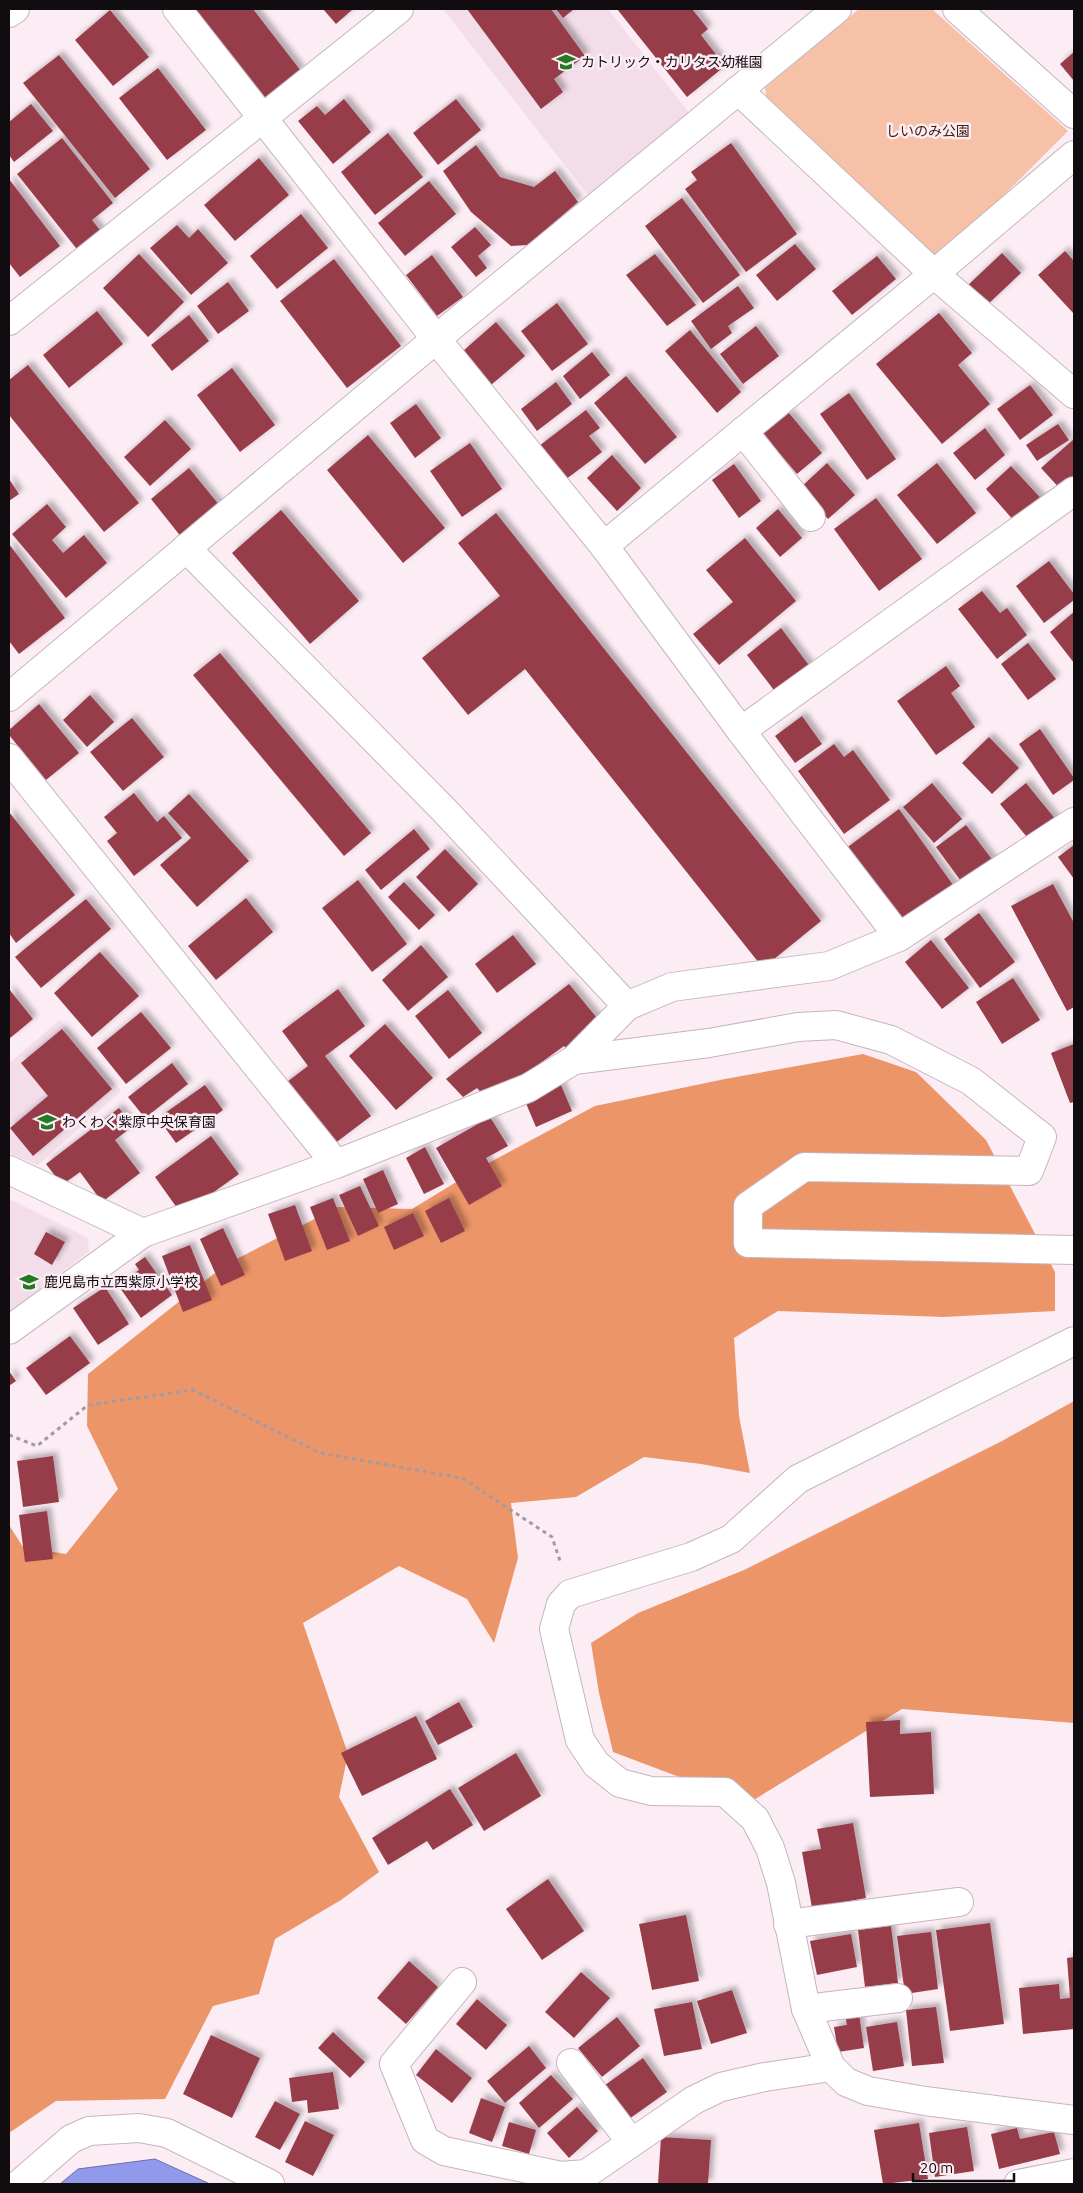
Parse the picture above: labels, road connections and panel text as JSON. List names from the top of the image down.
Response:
{
  "parks": ["しいのみ公園"],
  "places": {
    "school or university": ["カトリック・カリタス幼稚園", "わくわく紫原中央保育園", "鹿児島市立西紫原小学校"]
  },
  "scale_bar": "20 m"
}
